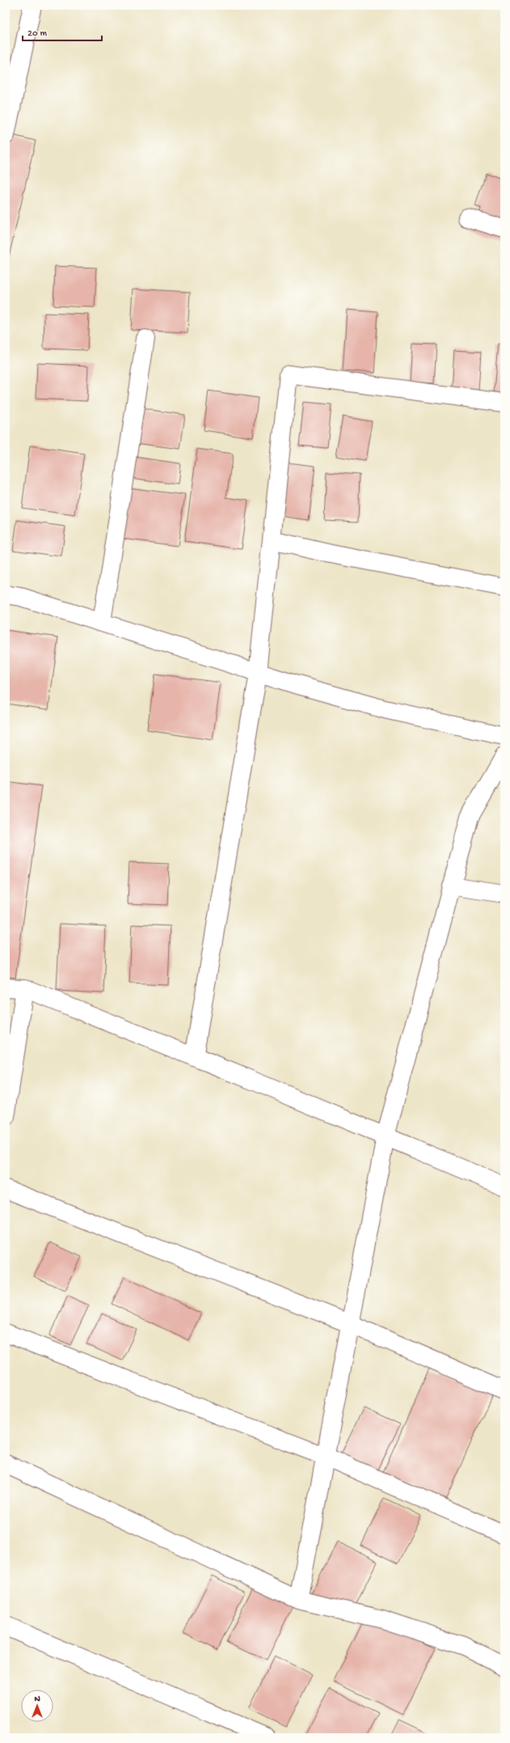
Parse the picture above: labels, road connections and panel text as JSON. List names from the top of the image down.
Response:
{
  "scale_bar": "20 m",
  "north": "top"
}
